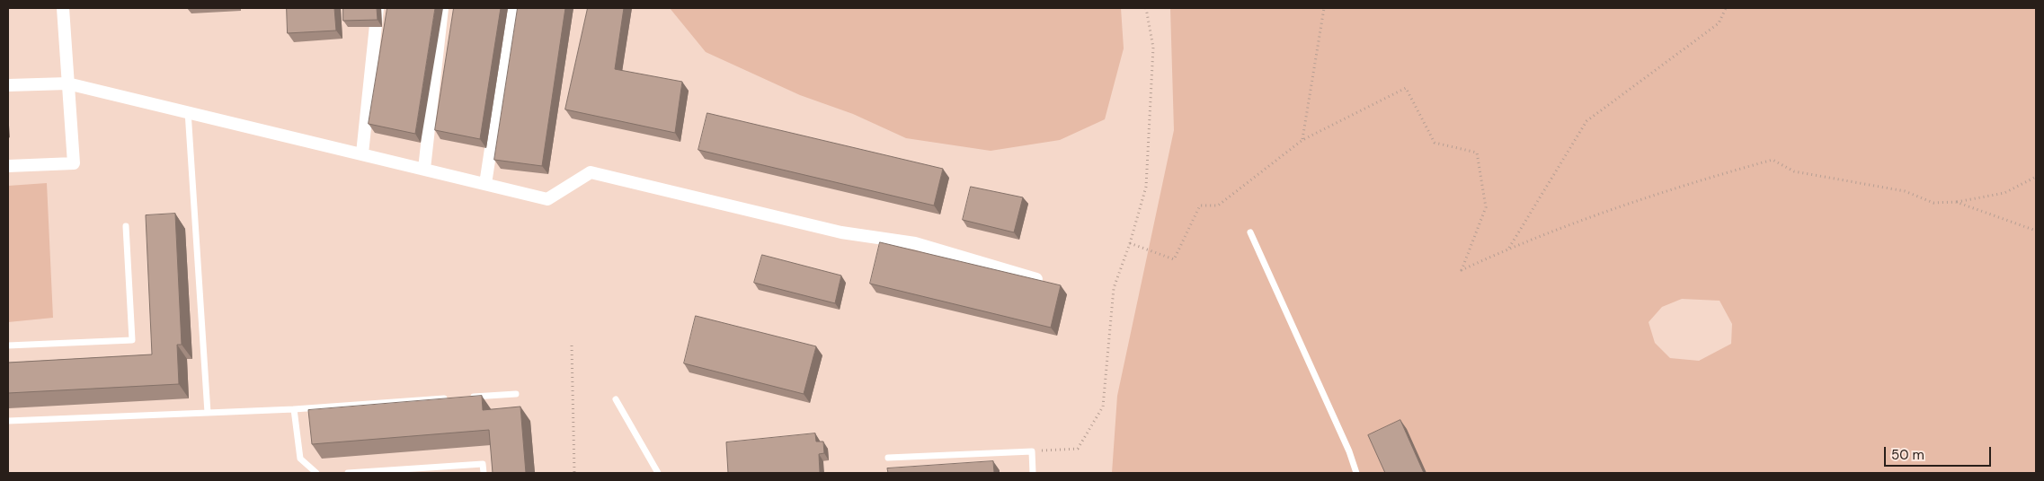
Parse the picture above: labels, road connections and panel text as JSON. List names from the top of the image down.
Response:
{
  "scale_bar": "50 m"
}
